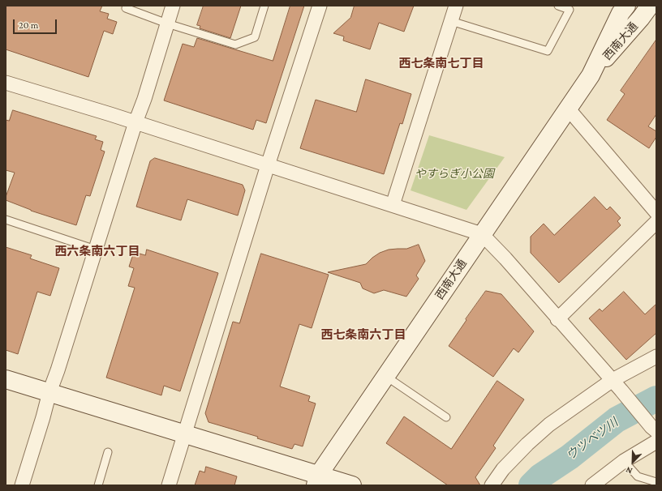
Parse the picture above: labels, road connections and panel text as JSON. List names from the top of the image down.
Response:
{
  "streets": {
    "street": ["西南大通"]
  },
  "districts": ["西七条南七丁目", "西六条南六丁目", "西七条南六丁目"],
  "water": ["ウツベツ川"],
  "parks": ["やすらぎ小公園"],
  "scale_bar": "20 m",
  "north": "bottom left"
}
